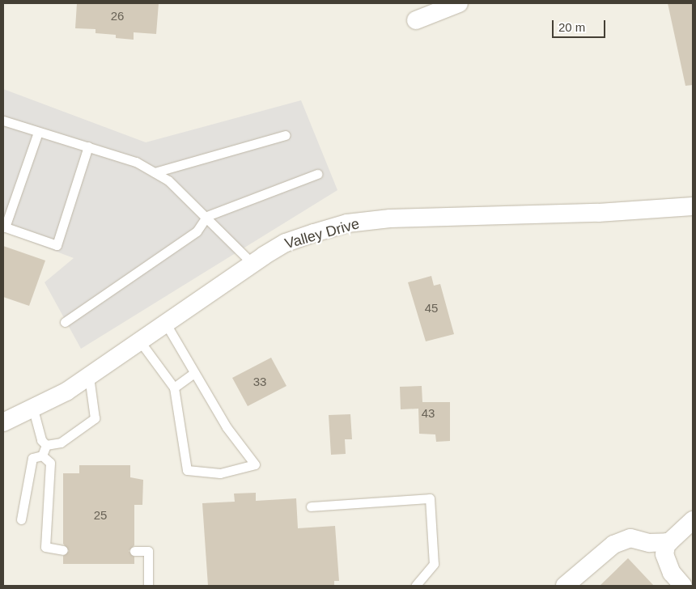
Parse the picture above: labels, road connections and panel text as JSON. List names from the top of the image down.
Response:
{
  "streets": {
    "street": ["Valley Drive"]
  },
  "house_numbers": [
    "26",
    "45",
    "33",
    "43",
    "25"
  ],
  "scale_bar": "20 m"
}
